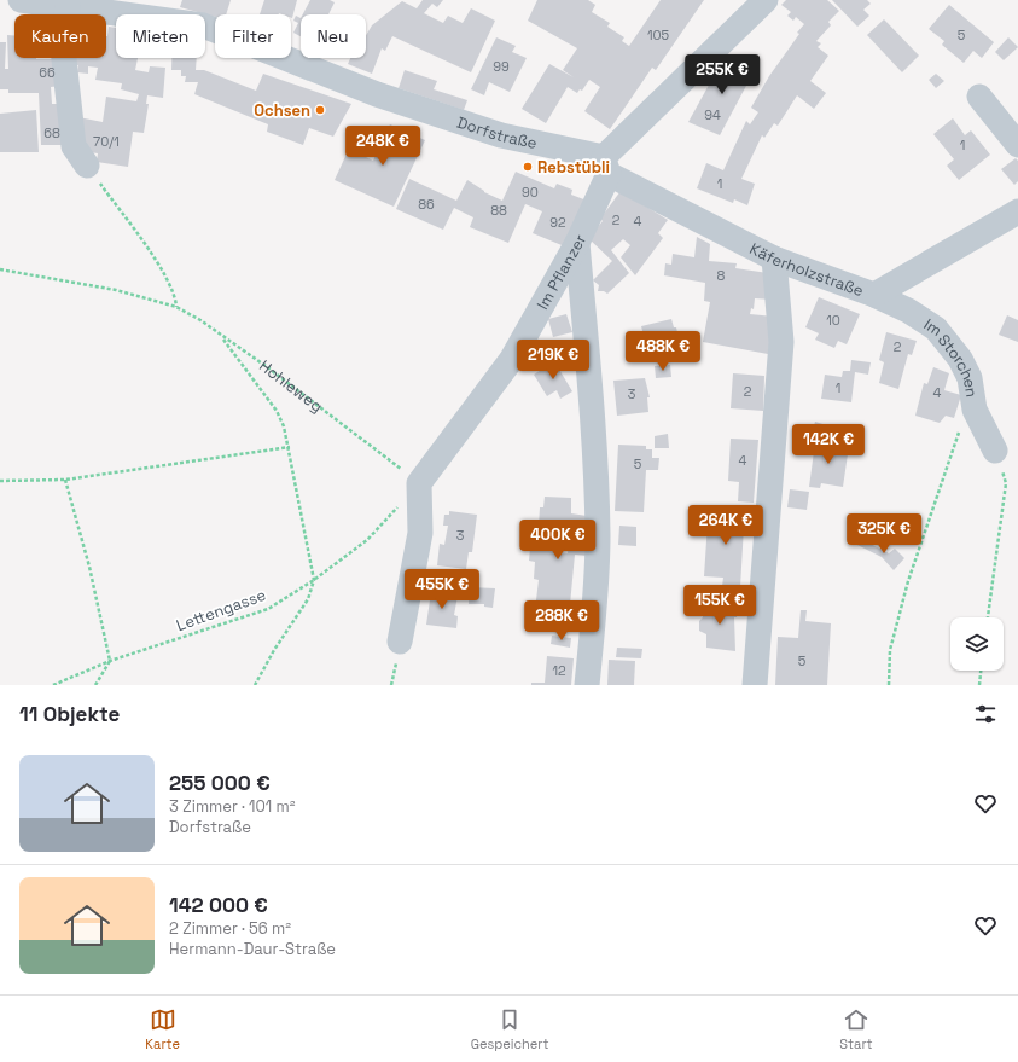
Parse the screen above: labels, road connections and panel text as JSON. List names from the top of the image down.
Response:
{
  "streets": {
    "street": [
      "Dorfstraße",
      "Käferholzstraße",
      "Im Pflanzer",
      "Im Storchen"
    ],
    "path": ["Hohleweg", "Lettengasse"]
  },
  "crossings": [
    ["Dorfstraße", "Käferholzstraße"],
    ["Dorfstraße", "Im Pflanzer"],
    ["Käferholzstraße", "Im Pflanzer"],
    ["Käferholzstraße", "Im Storchen"],
    ["Im Pflanzer", "Hohleweg"],
    ["Im Pflanzer", "Lettengasse"],
    ["Hohleweg", "Lettengasse"]
  ],
  "places": ["Ochsen", "Rebstübli"],
  "house_numbers": [
    "105",
    "5",
    "99",
    "66",
    "94",
    "68",
    "70/1",
    "1",
    "1",
    "90",
    "86",
    "88",
    "2",
    "4",
    "92",
    "8",
    "10",
    "2",
    "1",
    "2",
    "4",
    "3",
    "4",
    "5",
    "3",
    "5",
    "12"
  ],
  "page": {
    "chip": [
      "Kaufen",
      "Mieten",
      "Filter",
      "Neu"
    ],
    "price": [
      "255K €",
      "248K €",
      "488K €",
      "219K €",
      "142K €",
      "264K €",
      "325K €",
      "400K €",
      "455K €",
      "155K €",
      "288K €"
    ],
    "heading": "11 Objekte",
    "list": [
      {
        "name": "255 000 €",
        "note": "3 Zimmer · 101 m² · Dorfstraße"
      },
      {
        "name": "142 000 €",
        "note": "2 Zimmer · 56 m² · Hermann-Daur-Straße"
      }
    ],
    "tabs": ["Karte", "Gespeichert", "Start"]
  }
}
